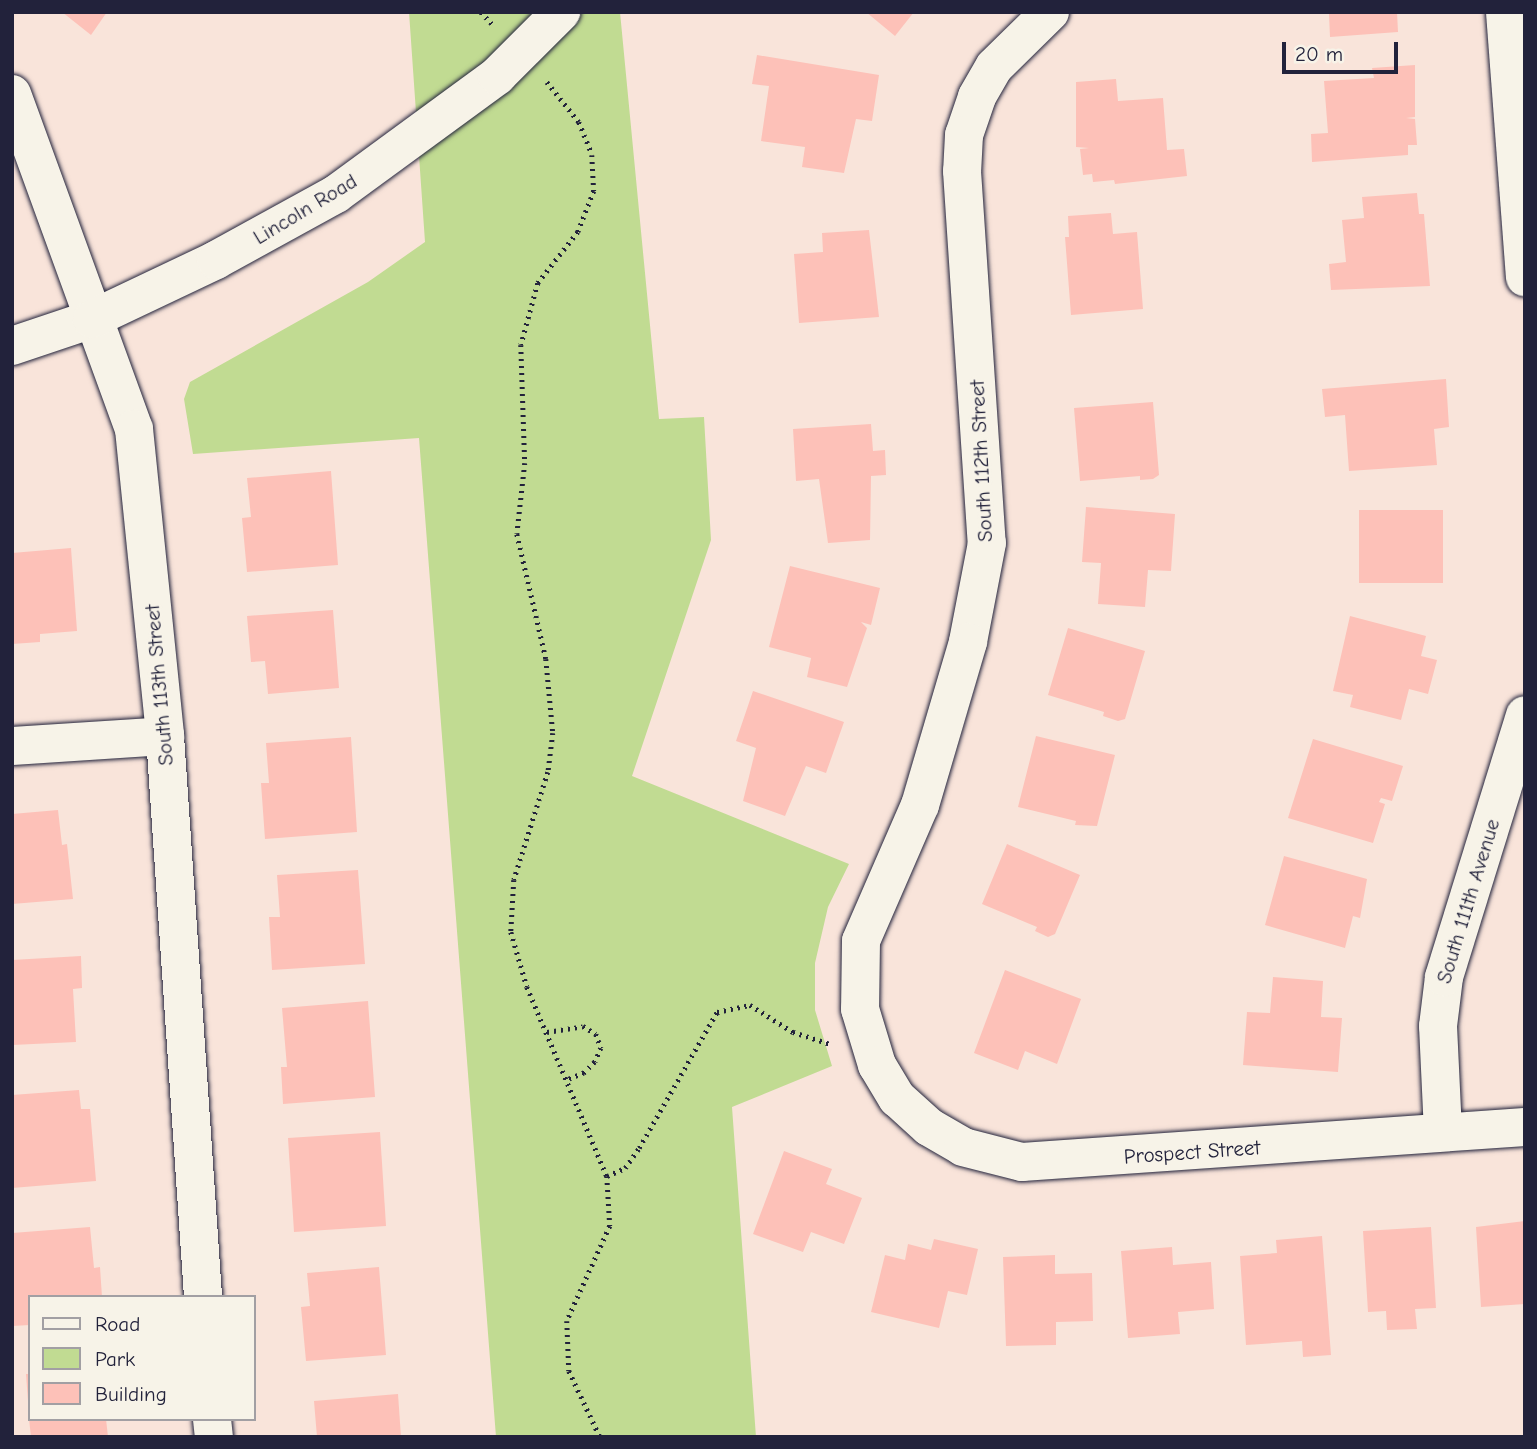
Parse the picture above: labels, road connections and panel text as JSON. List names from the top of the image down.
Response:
{
  "streets": {
    "street": [
      "Lincoln Road",
      "South 112th Street",
      "South 113th Street",
      "South 111th Avenue",
      "Prospect Street"
    ]
  },
  "crossings": [
    ["Lincoln Road", "South 113th Street"],
    ["South 112th Street", "Prospect Street"],
    ["South 111th Avenue", "Prospect Street"]
  ],
  "legend": ["Road", "Park", "Building"],
  "scale_bar": "20 m"
}
